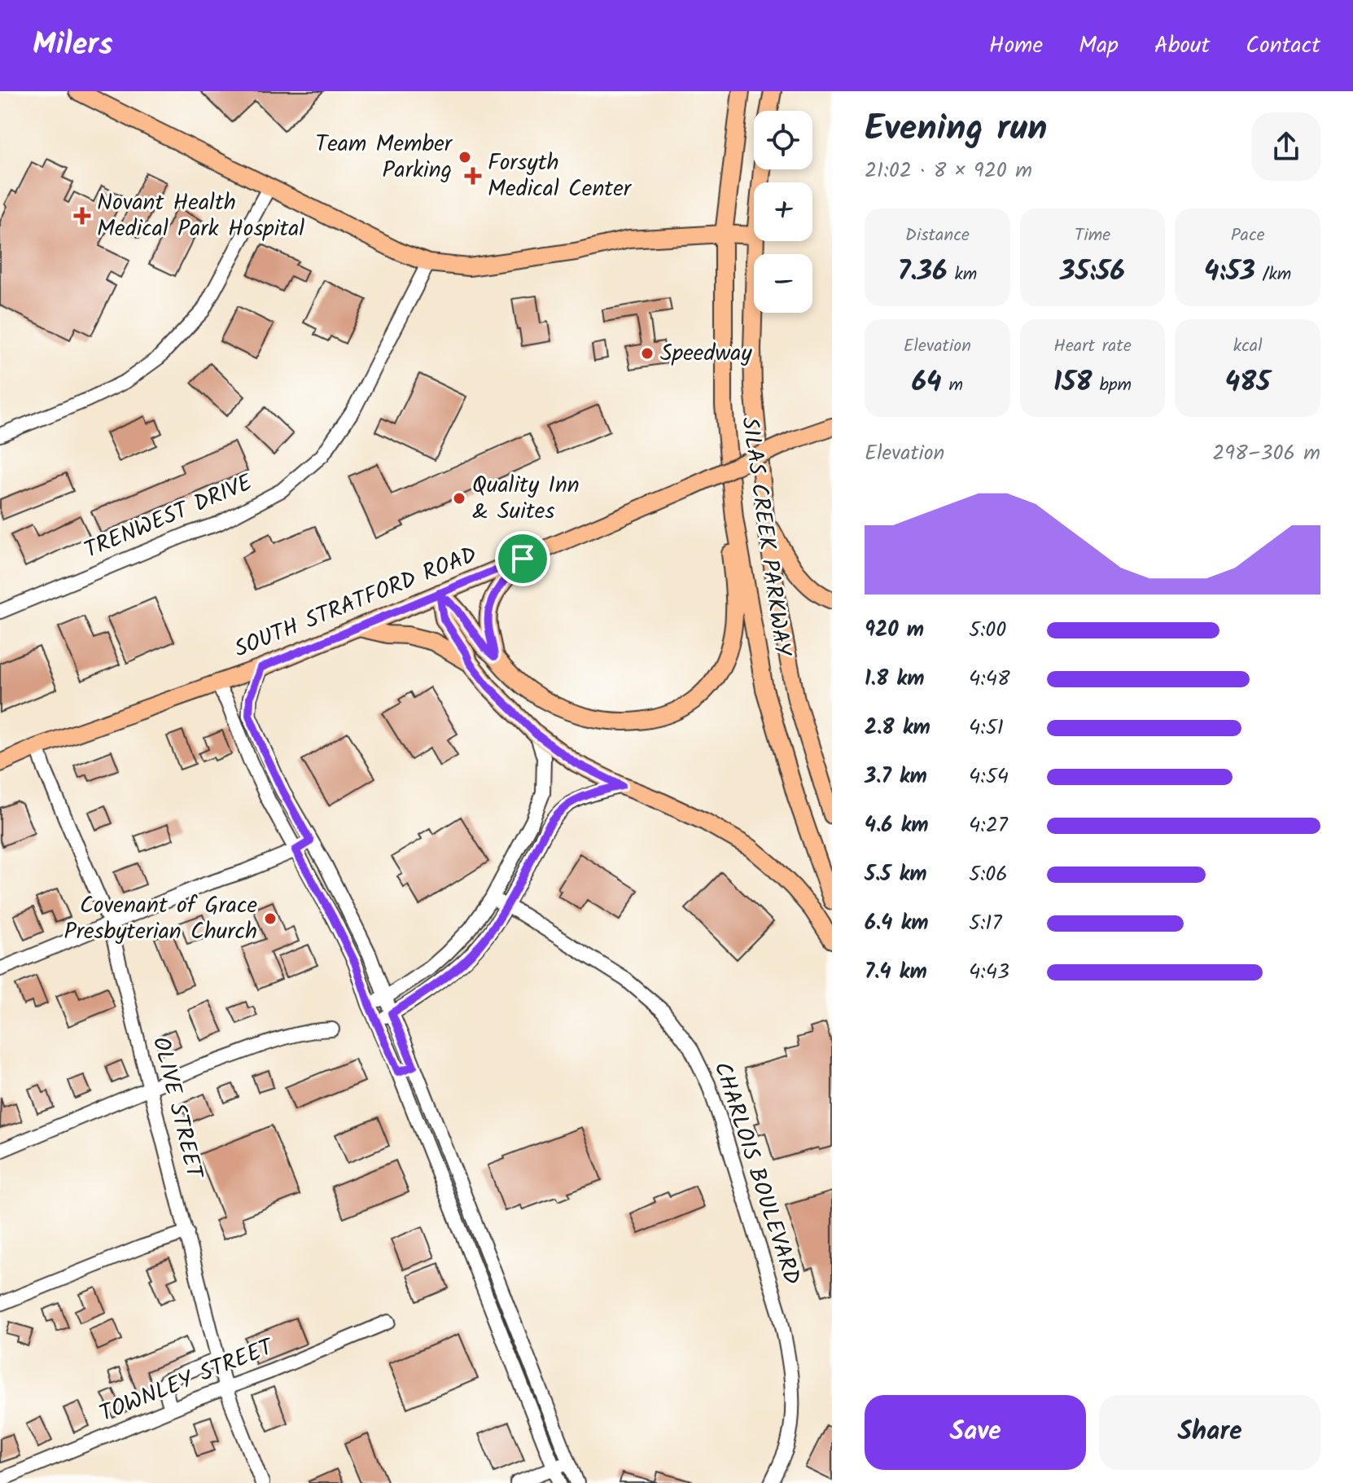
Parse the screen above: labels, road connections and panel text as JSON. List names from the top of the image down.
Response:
{
  "streets": {
    "main road": ["SILAS CREEK PARKWAY", "SOUTH STRATFORD ROAD"],
    "street": [
      "TRENWEST DRIVE",
      "OLIVE STREET",
      "CHARLOIS BOULEVARD",
      "TOWNLEY STREET"
    ]
  },
  "crossings": [
    ["SOUTH STRATFORD ROAD", "OLIVE STREET"],
    ["OLIVE STREET", "TOWNLEY STREET"]
  ],
  "places": {
    "other": [
      "Team Member Parking",
      "Speedway",
      "Quality Inn & Suites",
      "Covenant of Grace Presbyterian Church"
    ],
    "health": ["Forsyth Medical Center", "Novant Health Medical Park Hospital"]
  },
  "page": {
    "header": "Milers",
    "nav": [
      "Home",
      "Map",
      "About",
      "Contact"
    ],
    "heading": ["Evening run", "21:02 · 8 × 920 m"],
    "map_buttons": ["+", "−"],
    "stats": [
      ["Distance", "7.36 km"],
      ["Time", "35:56"],
      ["Pace", "4:53 /km"],
      ["Elevation", "64 m"],
      ["Heart rate", "158 bpm"],
      ["kcal", "485"]
    ],
    "chart": ["Elevation", "298–306 m"],
    "list": [
      {
        "name": "920 m",
        "note": "5:00"
      },
      {
        "name": "1.8 km",
        "note": "4:48"
      },
      {
        "name": "2.8 km",
        "note": "4:51"
      },
      {
        "name": "3.7 km",
        "note": "4:54"
      },
      {
        "name": "4.6 km",
        "note": "4:27"
      },
      {
        "name": "5.5 km",
        "note": "5:06"
      },
      {
        "name": "6.4 km",
        "note": "5:17"
      },
      {
        "name": "7.4 km",
        "note": "4:43"
      }
    ],
    "buttons": ["Save", "Share"]
  }
}
